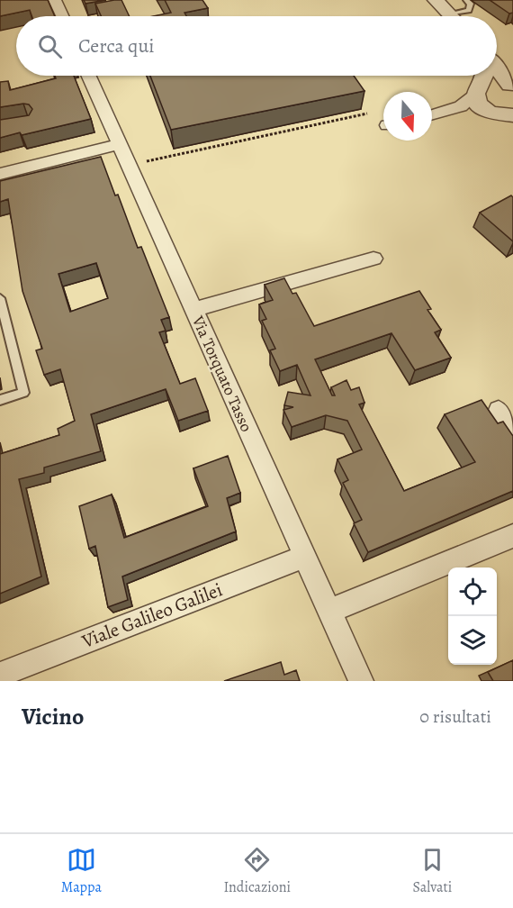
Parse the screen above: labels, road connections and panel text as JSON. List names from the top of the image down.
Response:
{
  "streets": {
    "street": ["Via Torquato Tasso", "Viale Galileo Galilei"]
  },
  "crossings": [
    ["Via Torquato Tasso", "Viale Galileo Galilei"]
  ],
  "north": "bottom",
  "page": {
    "search": "Cerca qui",
    "heading": ["Vicino", "0 risultati"],
    "nav": ["Mappa", "Indicazioni", "Salvati"]
  }
}
